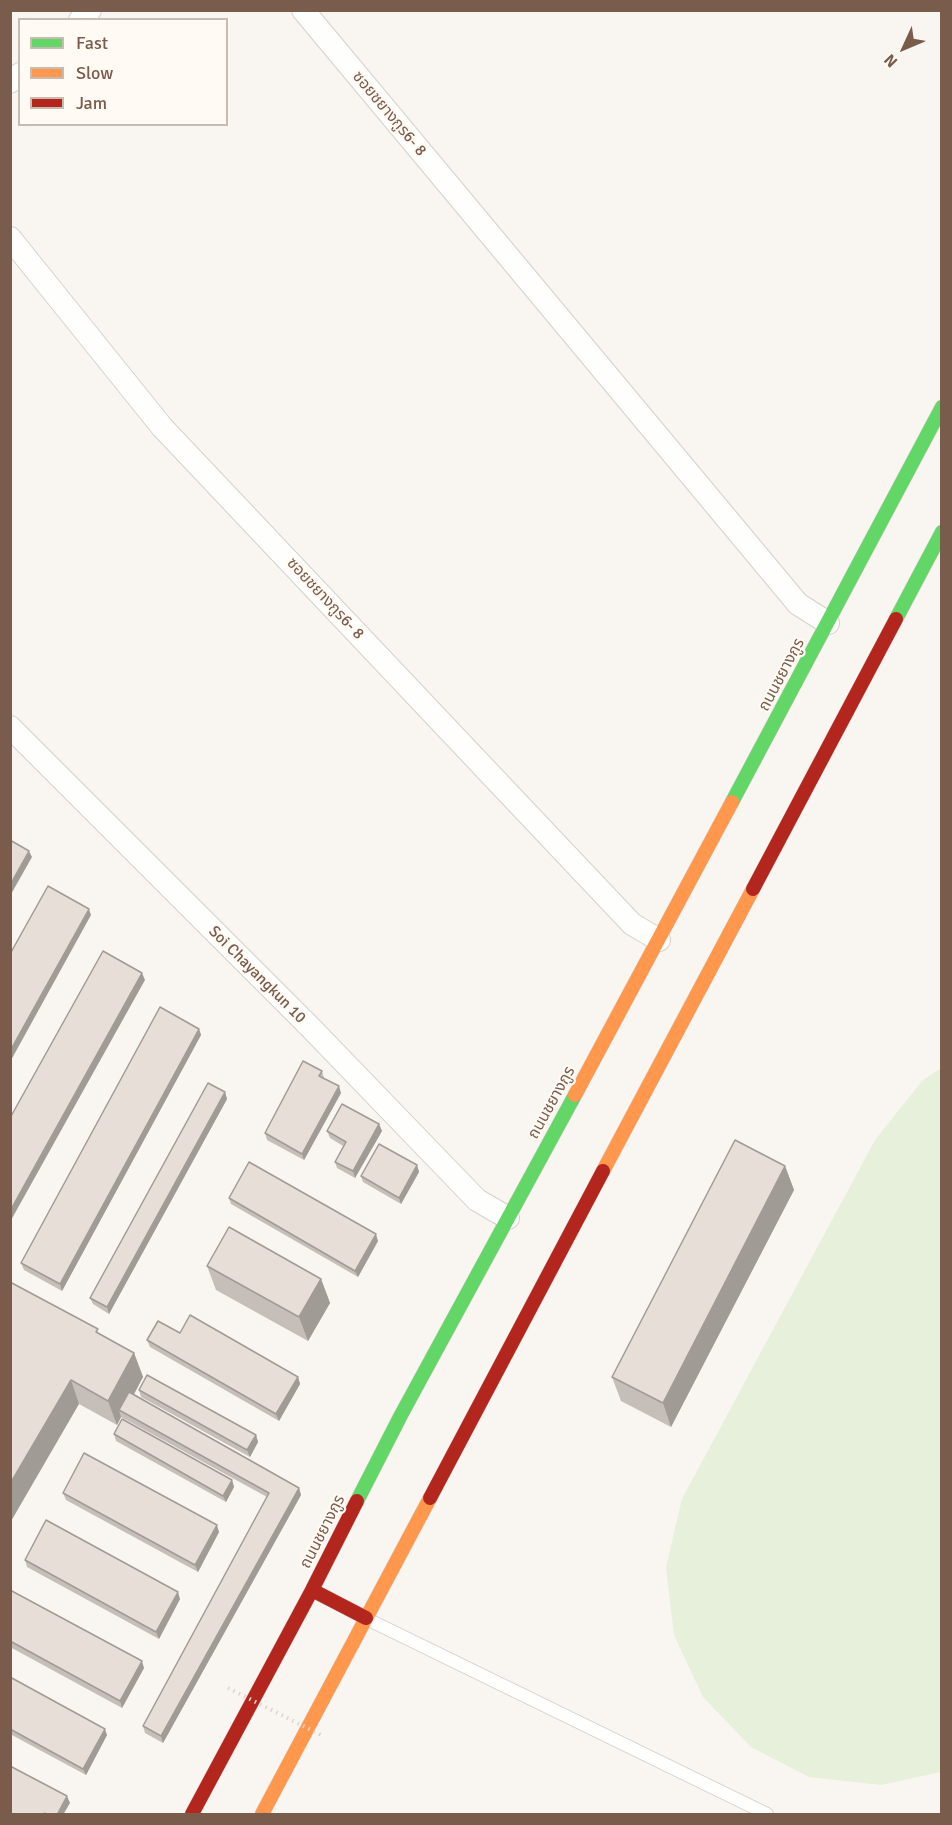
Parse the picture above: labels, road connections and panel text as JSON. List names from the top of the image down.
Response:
{
  "streets": {
    "main road": ["ถนนชยางกูร"],
    "street": ["ซอยชยางกูร6- 8", "Soi Chayangkun 10"]
  },
  "crossings": [
    ["ซอยชยางกูร6- 8", "ถนนชยางกูร"],
    ["ถนนชยางกูร", "Soi Chayangkun 10"]
  ],
  "legend": ["Fast", "Slow", "Jam"],
  "north": "bottom left"
}
